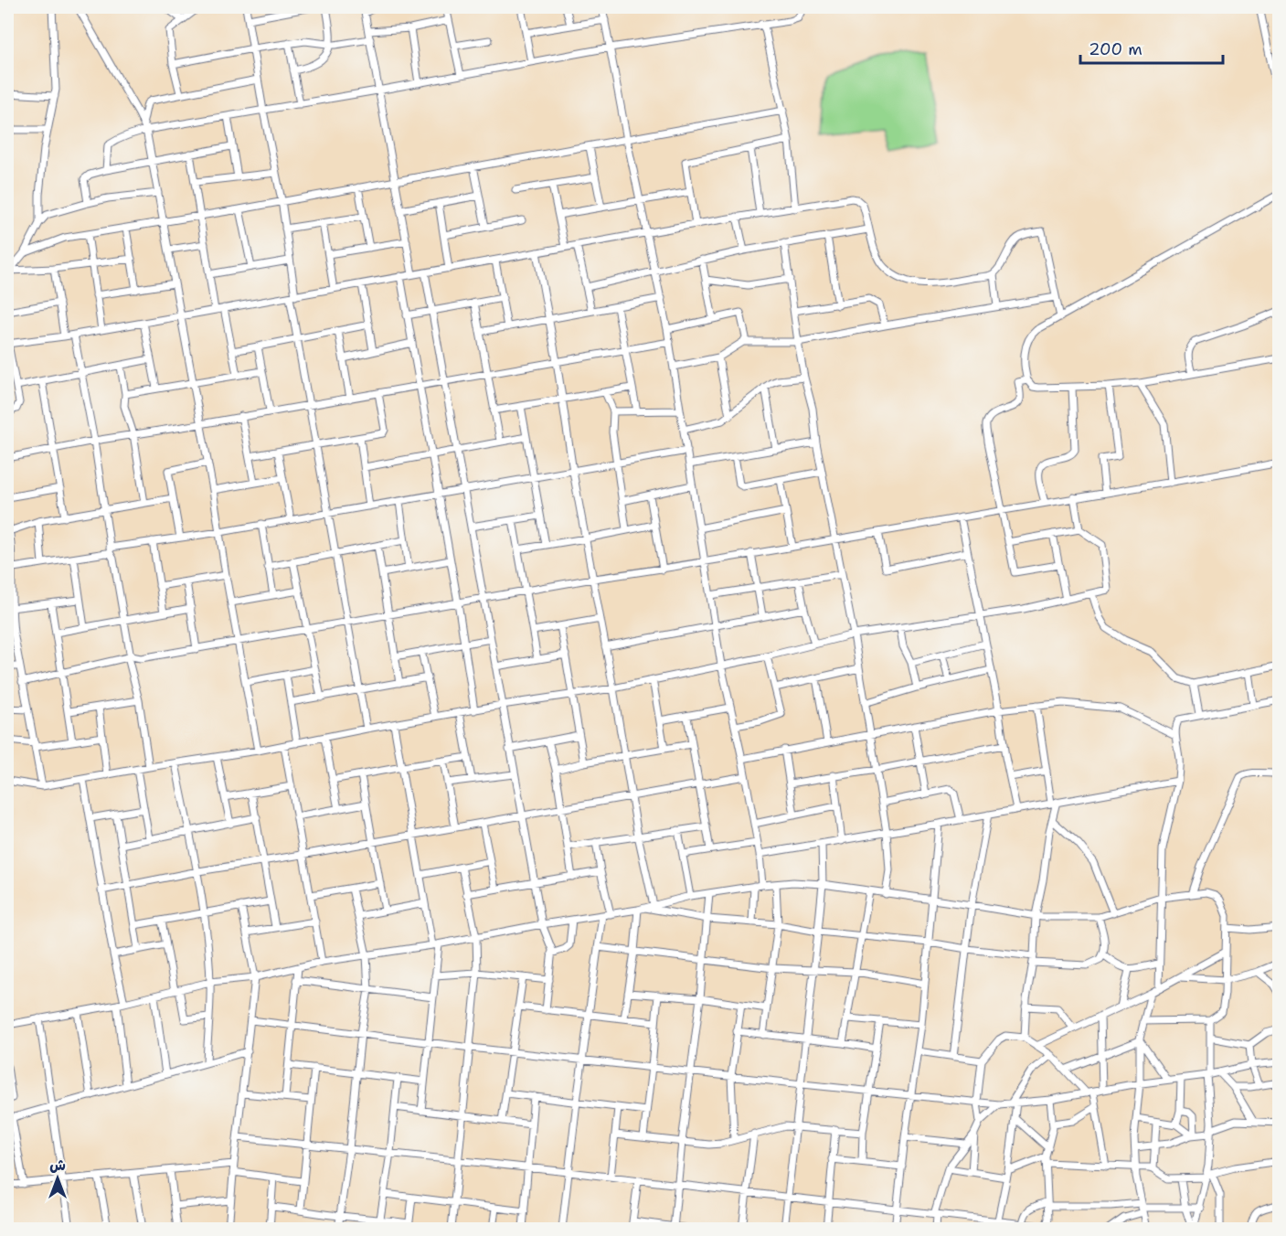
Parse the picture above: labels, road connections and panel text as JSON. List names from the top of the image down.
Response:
{
  "scale_bar": "200 m",
  "north": "top"
}
